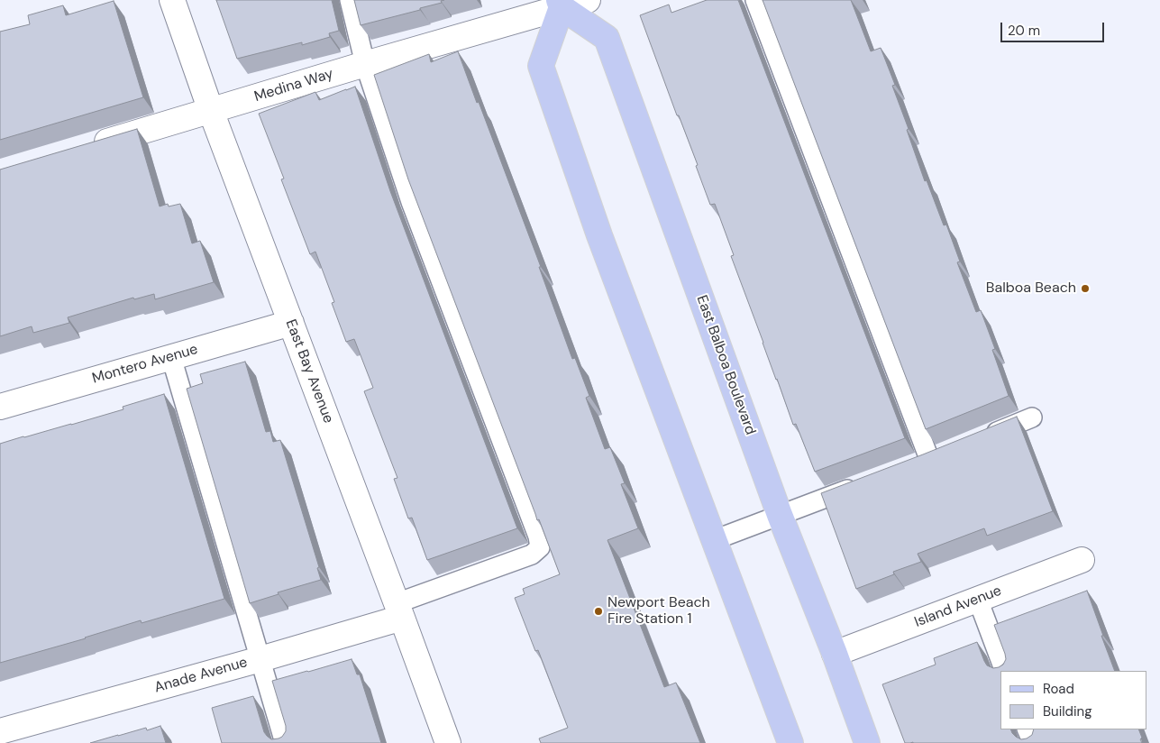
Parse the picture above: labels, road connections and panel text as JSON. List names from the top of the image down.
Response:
{
  "streets": {
    "main road": ["East Balboa Boulevard"],
    "street": [
      "Medina Way",
      "Montero Avenue",
      "East Bay Avenue",
      "Island Avenue",
      "Anade Avenue"
    ]
  },
  "crossings": [
    ["Medina Way", "East Balboa Boulevard"],
    ["Medina Way", "East Bay Avenue"],
    ["Montero Avenue", "East Bay Avenue"],
    ["East Balboa Boulevard", "Island Avenue"],
    ["East Bay Avenue", "Anade Avenue"]
  ],
  "places": ["Balboa Beach", "Newport Beach Fire Station 1"],
  "legend": ["Road", "Building"],
  "scale_bar": "20 m"
}
